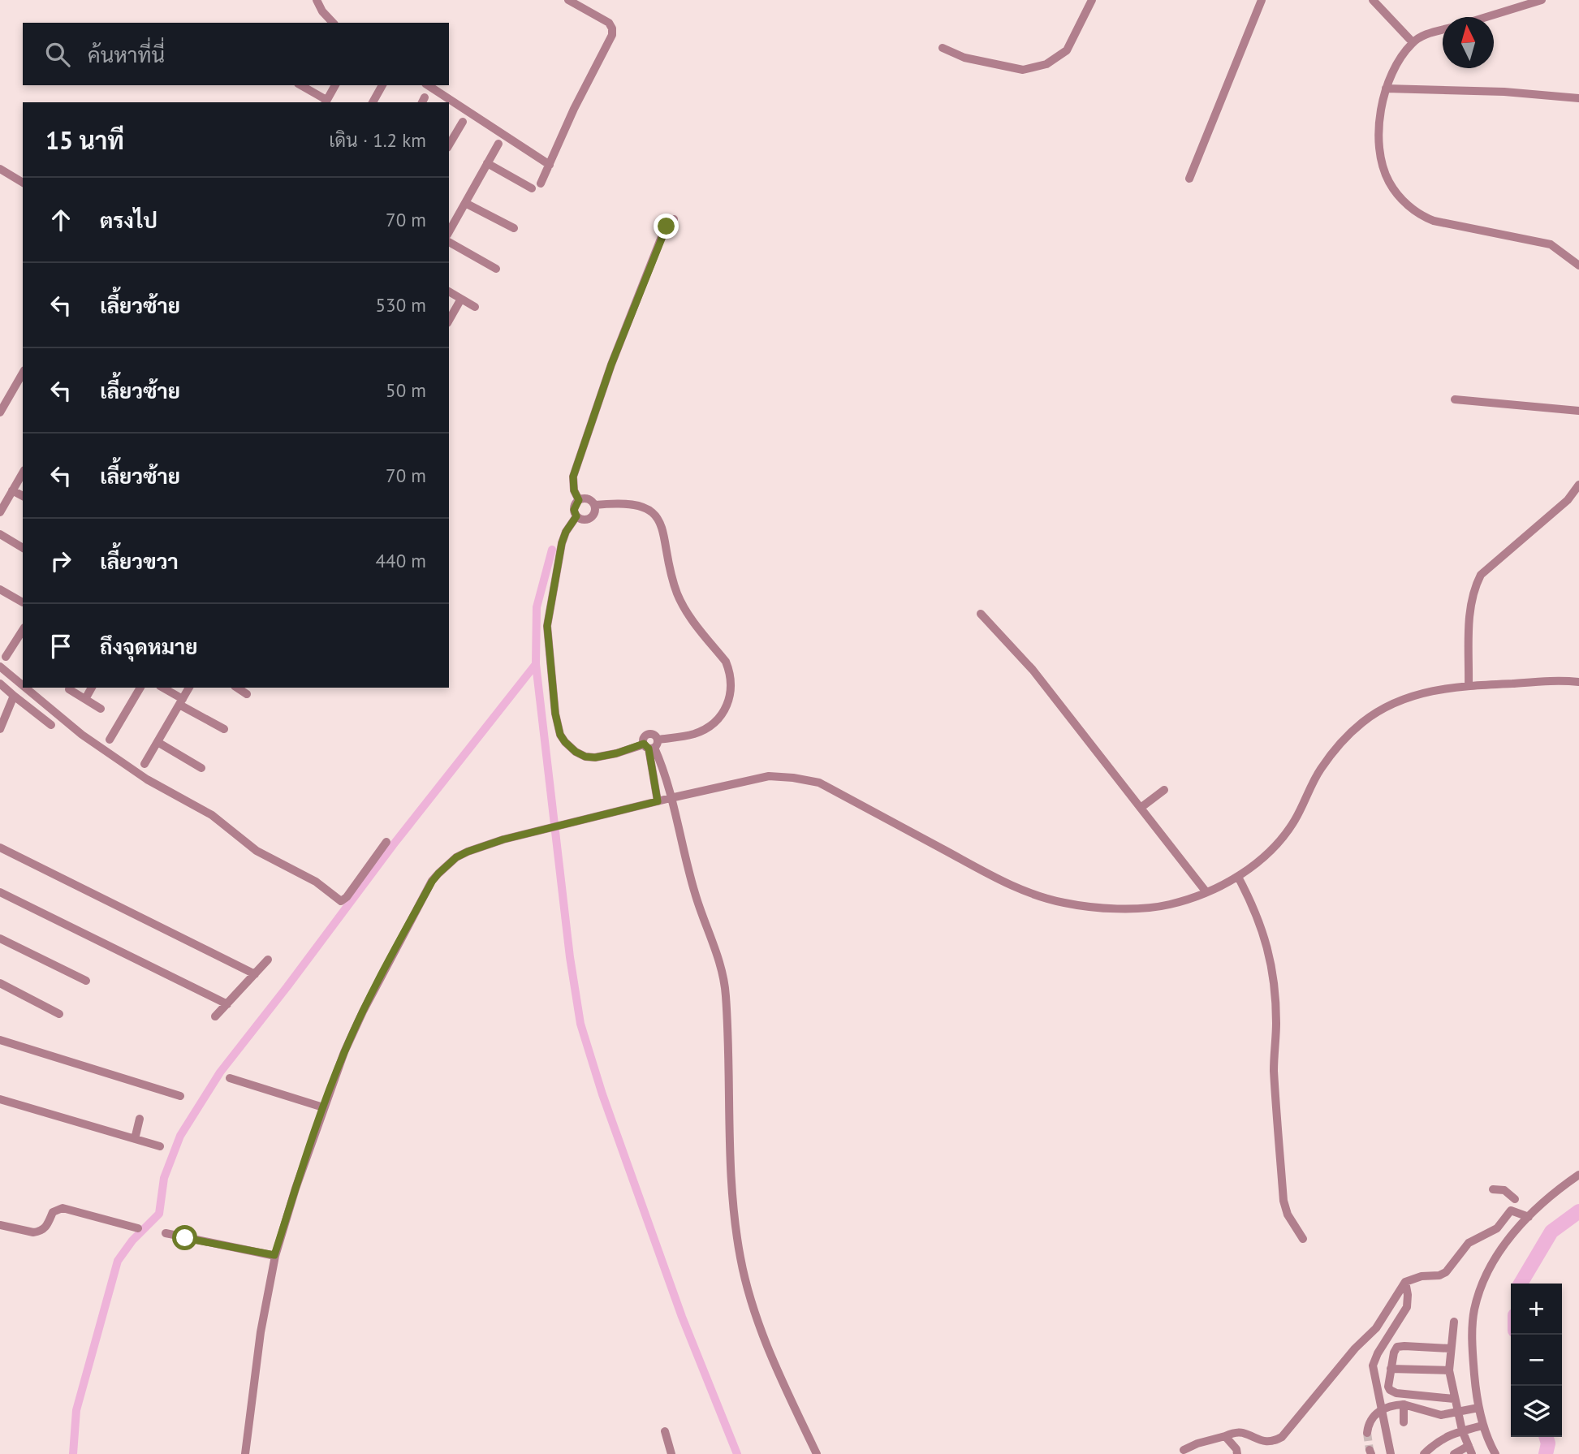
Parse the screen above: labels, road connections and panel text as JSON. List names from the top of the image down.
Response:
{
  "north": "top",
  "page": {
    "search": "ค้นหาที่นี่",
    "heading": ["15 นาที", "เดิน · 1.2 km"],
    "list": [
      ["ตรงไป", "70 m"],
      ["เลี้ยวซ้าย", "530 m"],
      ["เลี้ยวซ้าย", "50 m"],
      ["เลี้ยวซ้าย", "70 m"],
      ["เลี้ยวขวา", "440 m"],
      "ถึงจุดหมาย"
    ],
    "map_buttons": ["+", "−"]
  }
}
